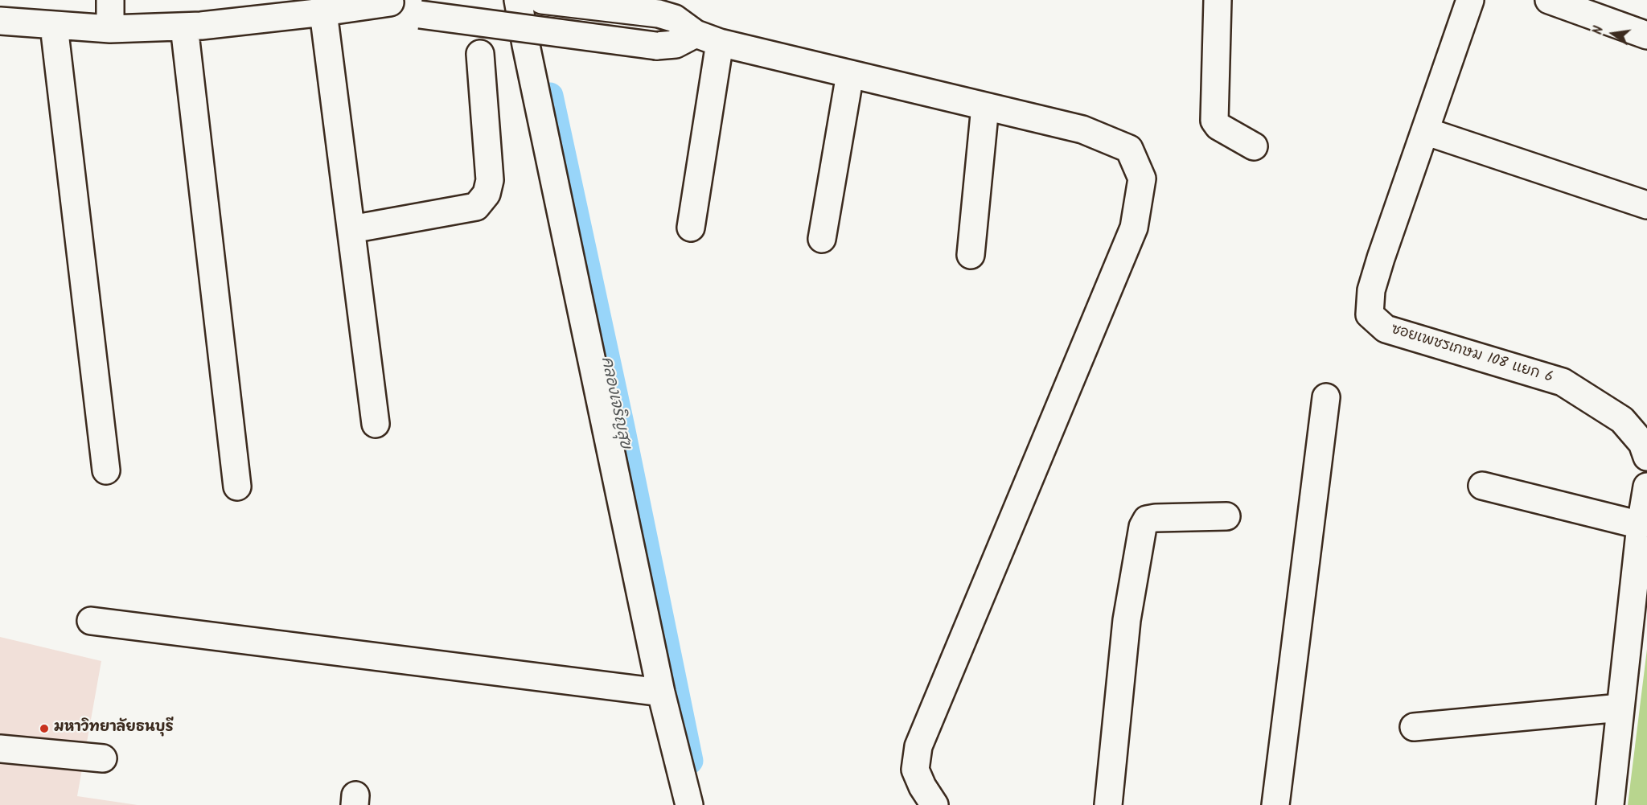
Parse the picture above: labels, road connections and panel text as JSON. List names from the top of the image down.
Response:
{
  "streets": {
    "street": ["ซอยเพชรเกษม 108 แยก 6"]
  },
  "water": ["คลองเจริญสุข"],
  "places": ["มหาวิทยาลัยธนบุรี"],
  "north": "left"
}
